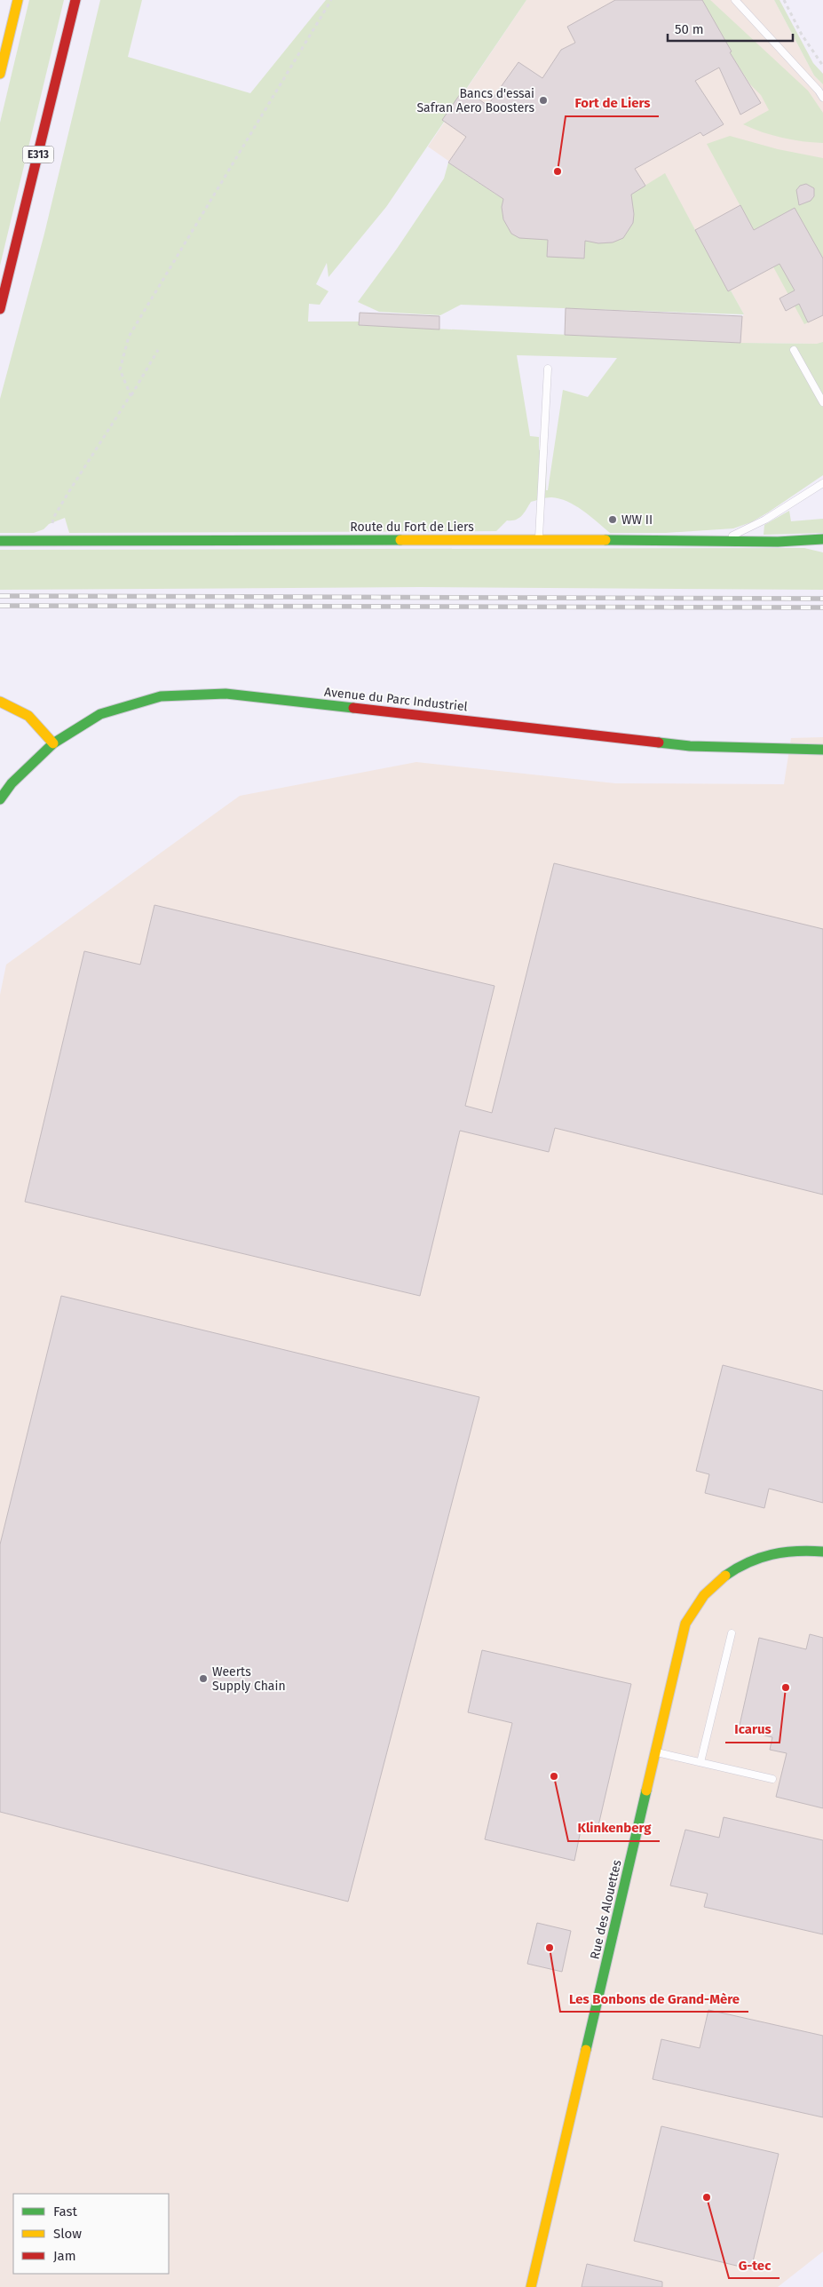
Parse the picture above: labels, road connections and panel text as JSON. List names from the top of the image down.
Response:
{
  "streets": {
    "main road": [
      "E313",
      "Route du Fort de Liers",
      "Avenue du Parc Industriel",
      "Rue des Alouettes"
    ]
  },
  "places": [
    "Bancs d'essai Safran Aero Boosters",
    "Fort de Liers",
    "WW II",
    "Weerts Supply Chain",
    "Icarus",
    "Klinkenberg",
    "Les Bonbons de Grand-Mère",
    "G-tec"
  ],
  "legend": ["Fast", "Slow", "Jam"],
  "scale_bar": "50 m"
}
